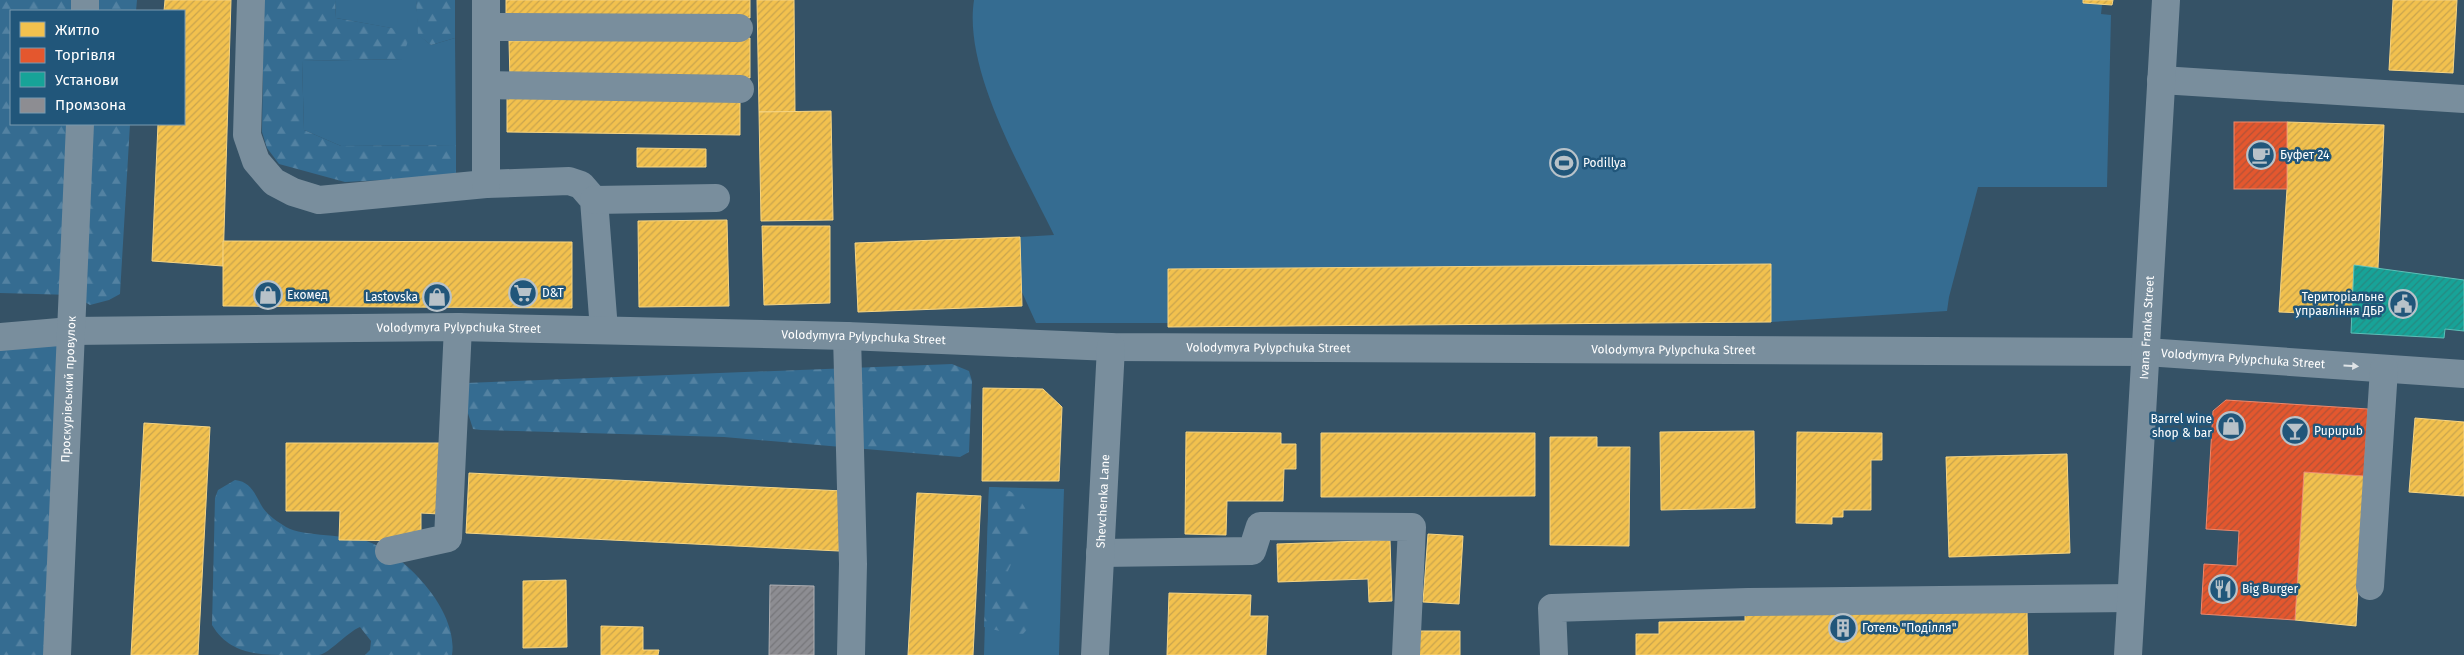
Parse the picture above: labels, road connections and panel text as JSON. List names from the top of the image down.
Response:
{
  "streets": {
    "street": [
      "Volodymyra Pylypchuka Street",
      "Ivana Franka Street",
      "Проскурівський провулок",
      "Shevchenka Lane"
    ]
  },
  "crossings": [
    ["Volodymyra Pylypchuka Street", "Ivana Franka Street"],
    ["Volodymyra Pylypchuka Street", "Проскурівський провулок"],
    ["Volodymyra Pylypchuka Street", "Shevchenka Lane"]
  ],
  "places": {
    "cafe": ["Буфет 24"],
    "sports": ["Podillya"],
    "supermarket": ["D&T"],
    "shop": ["Екомед", "Lastovska", "Barrel wine shop & bar"],
    "public building": ["Територіальне управління ДБР"],
    "bar": ["Pupupub"],
    "restaurant": ["Big Burger"],
    "building": ["Готель \"Поділля\""]
  },
  "legend": [
    "Житло",
    "Торгівля",
    "Установи",
    "Промзона"
  ]
}
